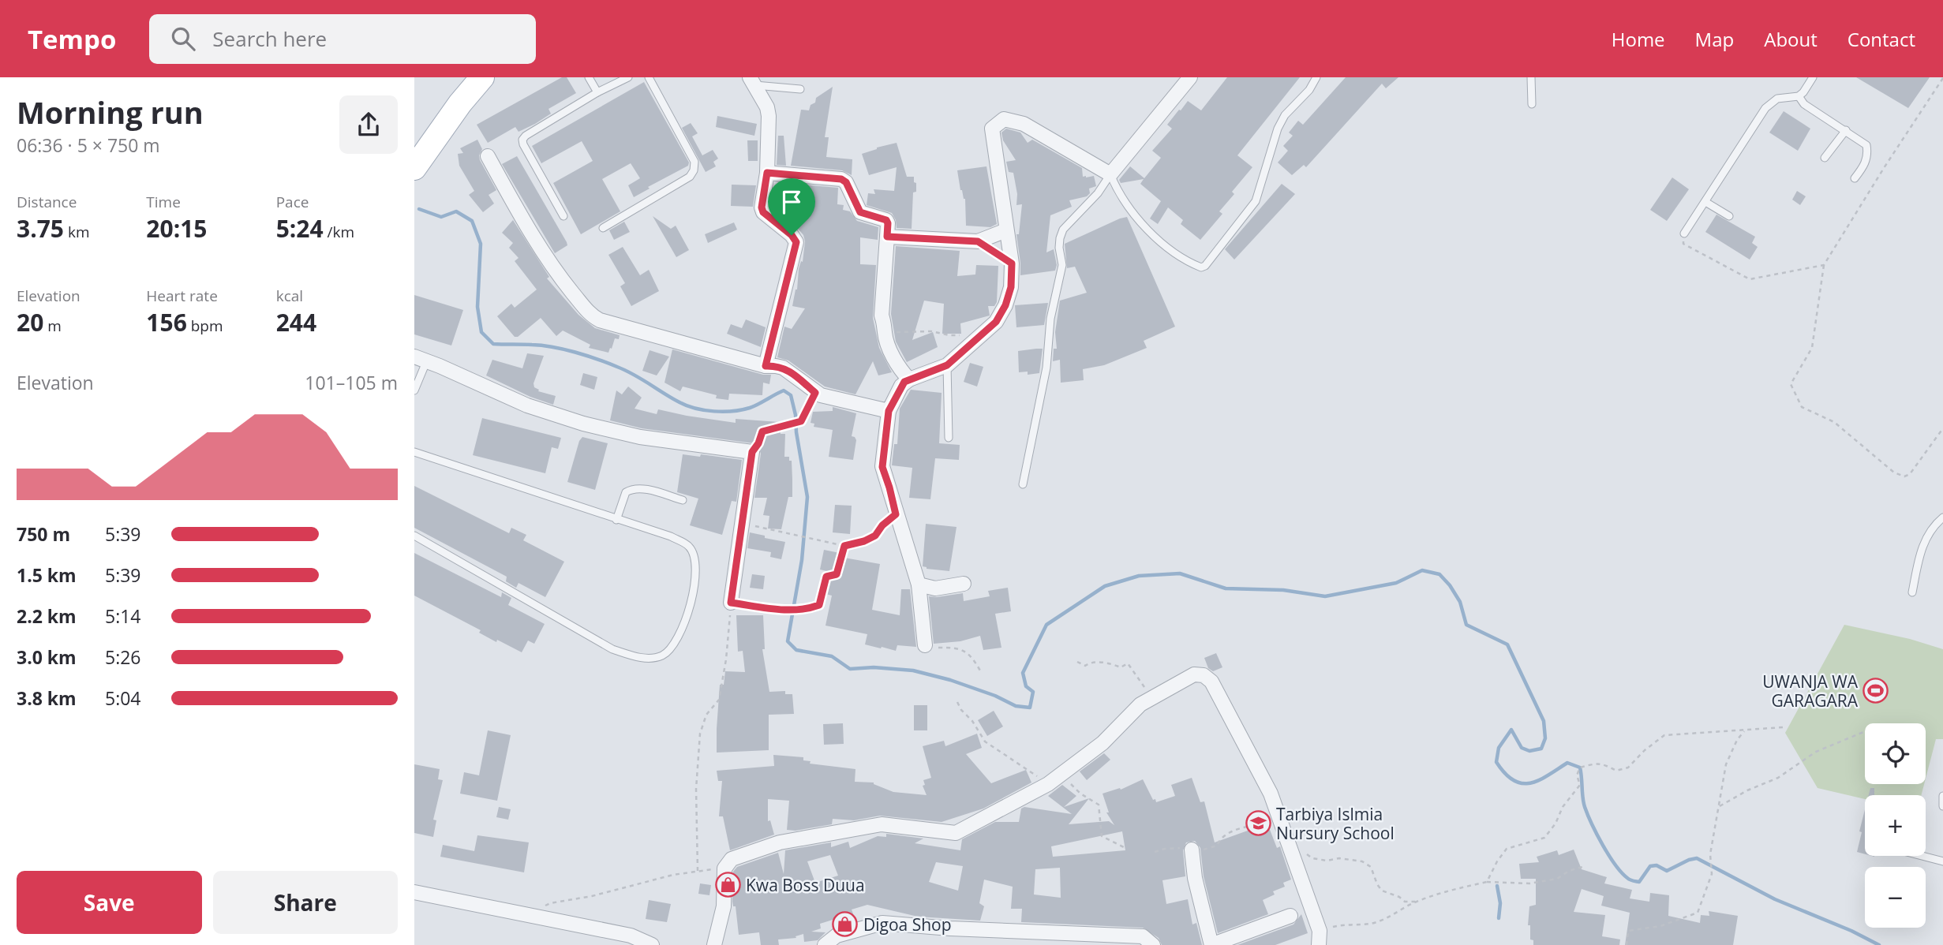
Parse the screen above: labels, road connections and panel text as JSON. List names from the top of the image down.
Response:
{
  "places": {
    "sports": ["UWANJA WA GARAGARA"],
    "school or university": ["Tarbiya Islmia Nursury School"],
    "shop": ["Kwa Boss Duua", "Digoa Shop"]
  },
  "page": {
    "header": "Tempo",
    "search": "Search here",
    "nav": [
      "Home",
      "Map",
      "About",
      "Contact"
    ],
    "heading": ["Morning run", "06:36 · 5 × 750 m"],
    "stats": [
      ["Distance", "3.75 km"],
      ["Time", "20:15"],
      ["Pace", "5:24 /km"],
      ["Elevation", "20 m"],
      ["Heart rate", "156 bpm"],
      ["kcal", "244"]
    ],
    "chart": ["Elevation", "101–105 m"],
    "list": [
      {
        "name": "750 m",
        "note": "5:39"
      },
      {
        "name": "1.5 km",
        "note": "5:39"
      },
      {
        "name": "2.2 km",
        "note": "5:14"
      },
      {
        "name": "3.0 km",
        "note": "5:26"
      },
      {
        "name": "3.8 km",
        "note": "5:04"
      }
    ],
    "map_buttons": ["+", "−"],
    "buttons": ["Save", "Share"]
  }
}
